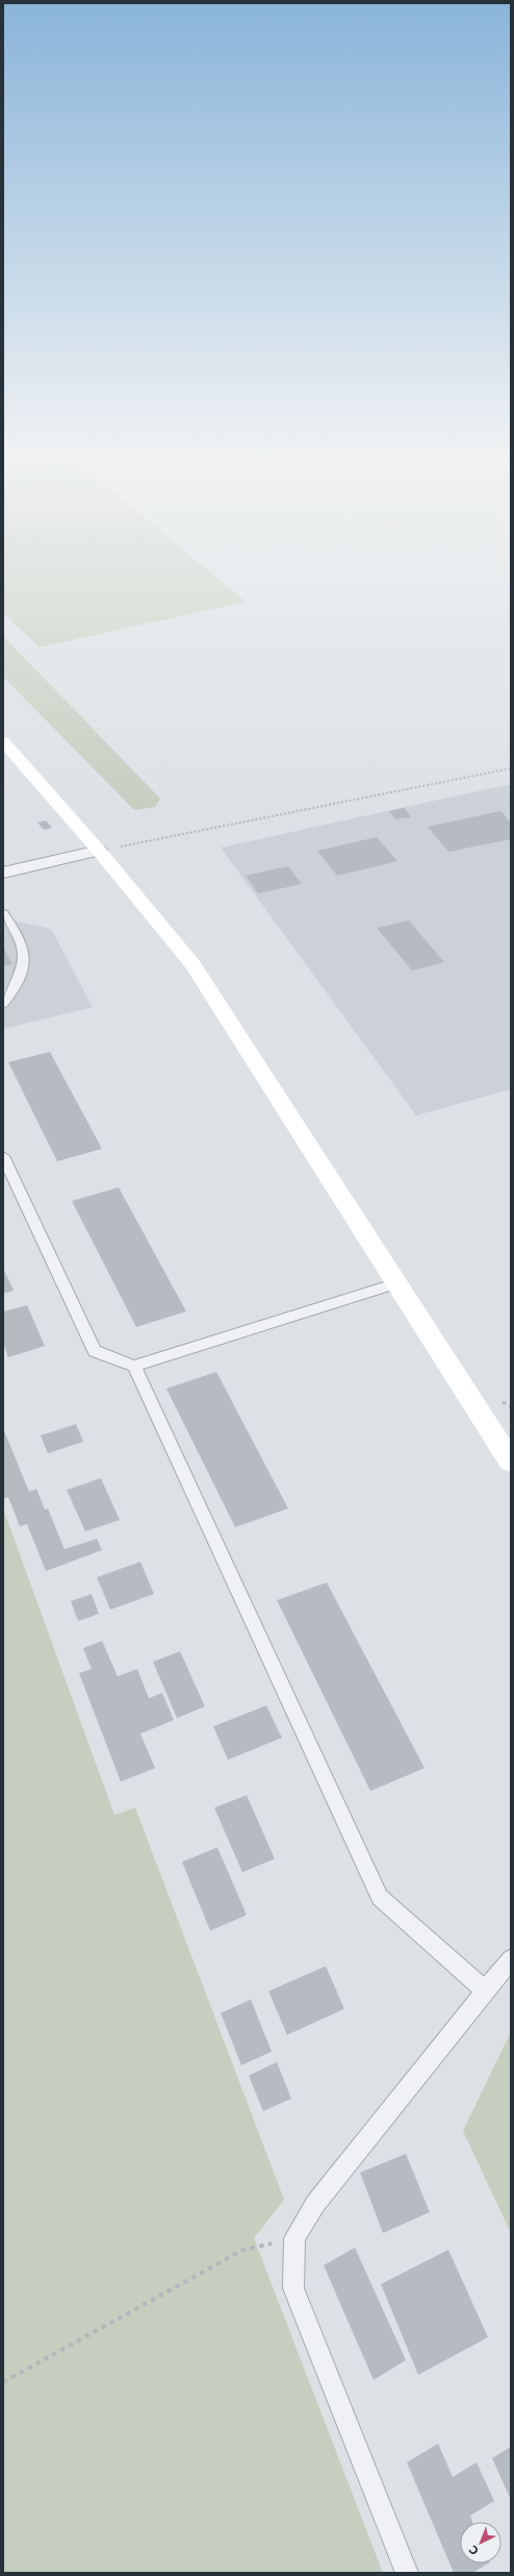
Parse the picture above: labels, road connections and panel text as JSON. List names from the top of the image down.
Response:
{
  "north": "bottom left"
}
